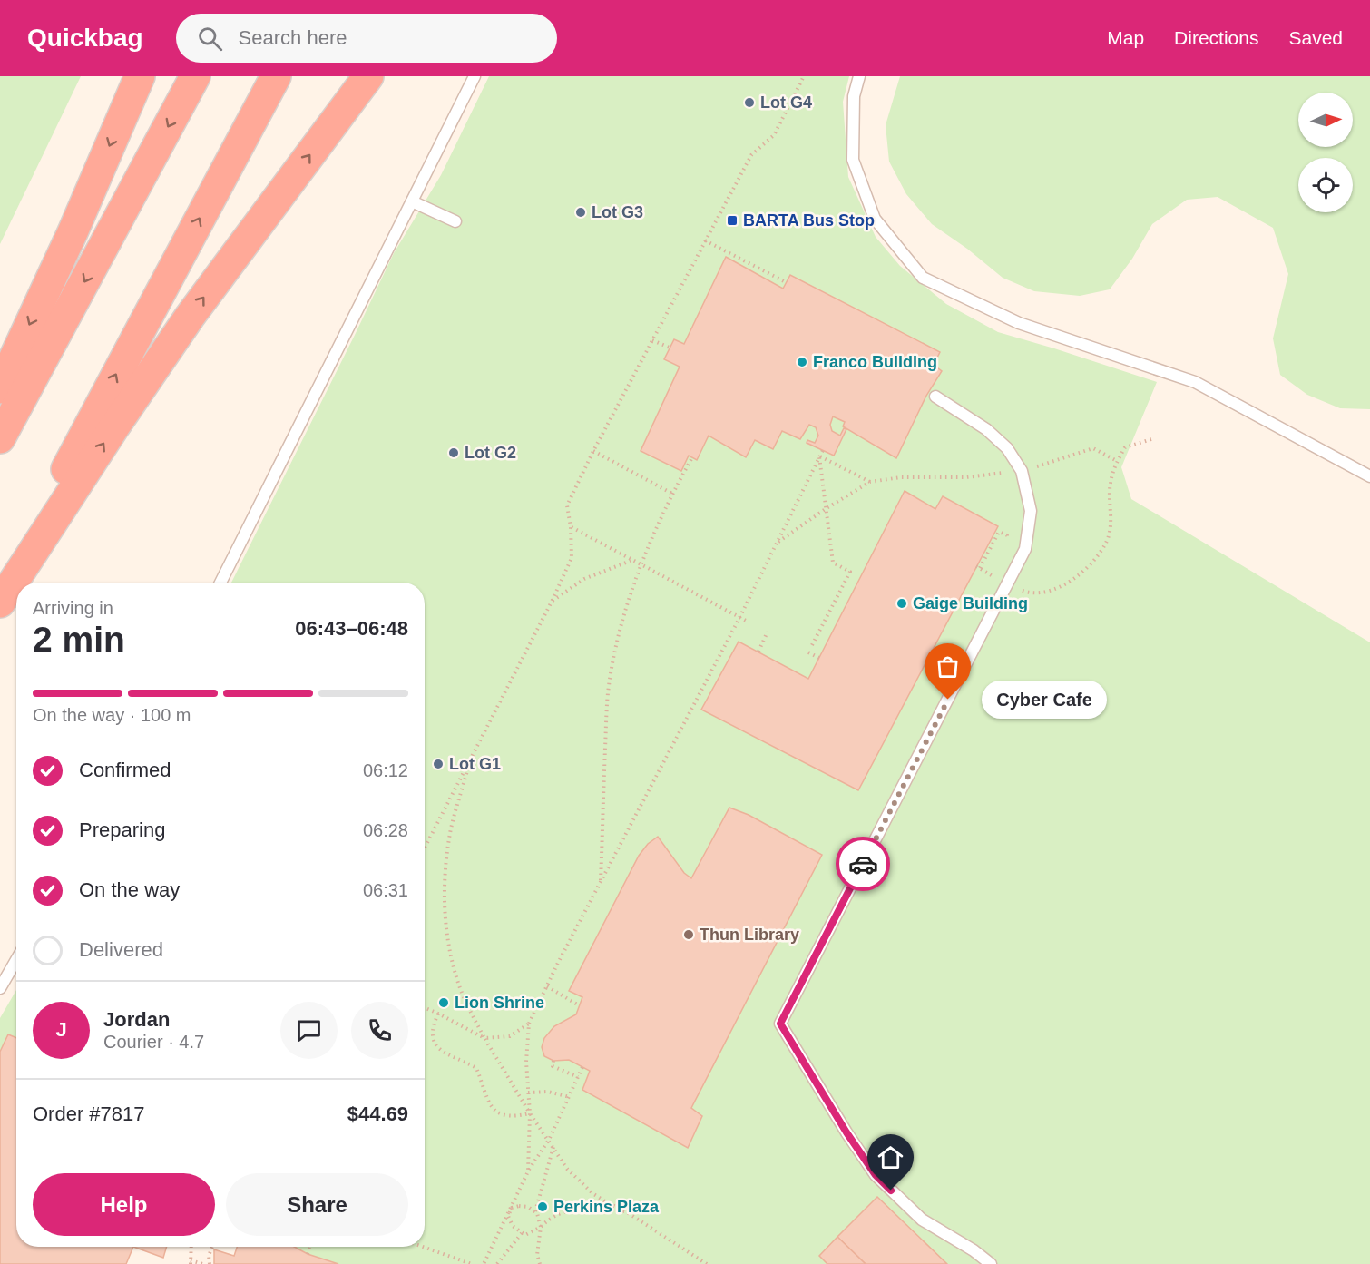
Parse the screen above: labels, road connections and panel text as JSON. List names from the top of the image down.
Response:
{
  "places": {
    "other": [
      "Lot G4",
      "Lot G3",
      "Franco Building",
      "Lot G2",
      "Gaige Building",
      "Cyber Cafe",
      "Lot G1",
      "Thun Library",
      "Lion Shrine",
      "Perkins Plaza"
    ],
    "transit": ["BARTA Bus Stop"]
  },
  "north": "right",
  "page": {
    "header": "Quickbag",
    "search": "Search here",
    "nav": ["Map", "Directions", "Saved"],
    "heading": ["2 min", "Arriving in", "06:43–06:48"],
    "panel": [
      "Jordan",
      "Courier · 4.7",
      "Order #7817",
      "$44.69"
    ],
    "bar": "On the way · 100 m",
    "bubble": "Cyber Cafe",
    "list": [
      ["Confirmed", "06:12"],
      ["Preparing", "06:28"],
      ["On the way", "06:31"],
      "Delivered"
    ],
    "round": "J",
    "buttons": ["Help", "Share"]
  }
}
